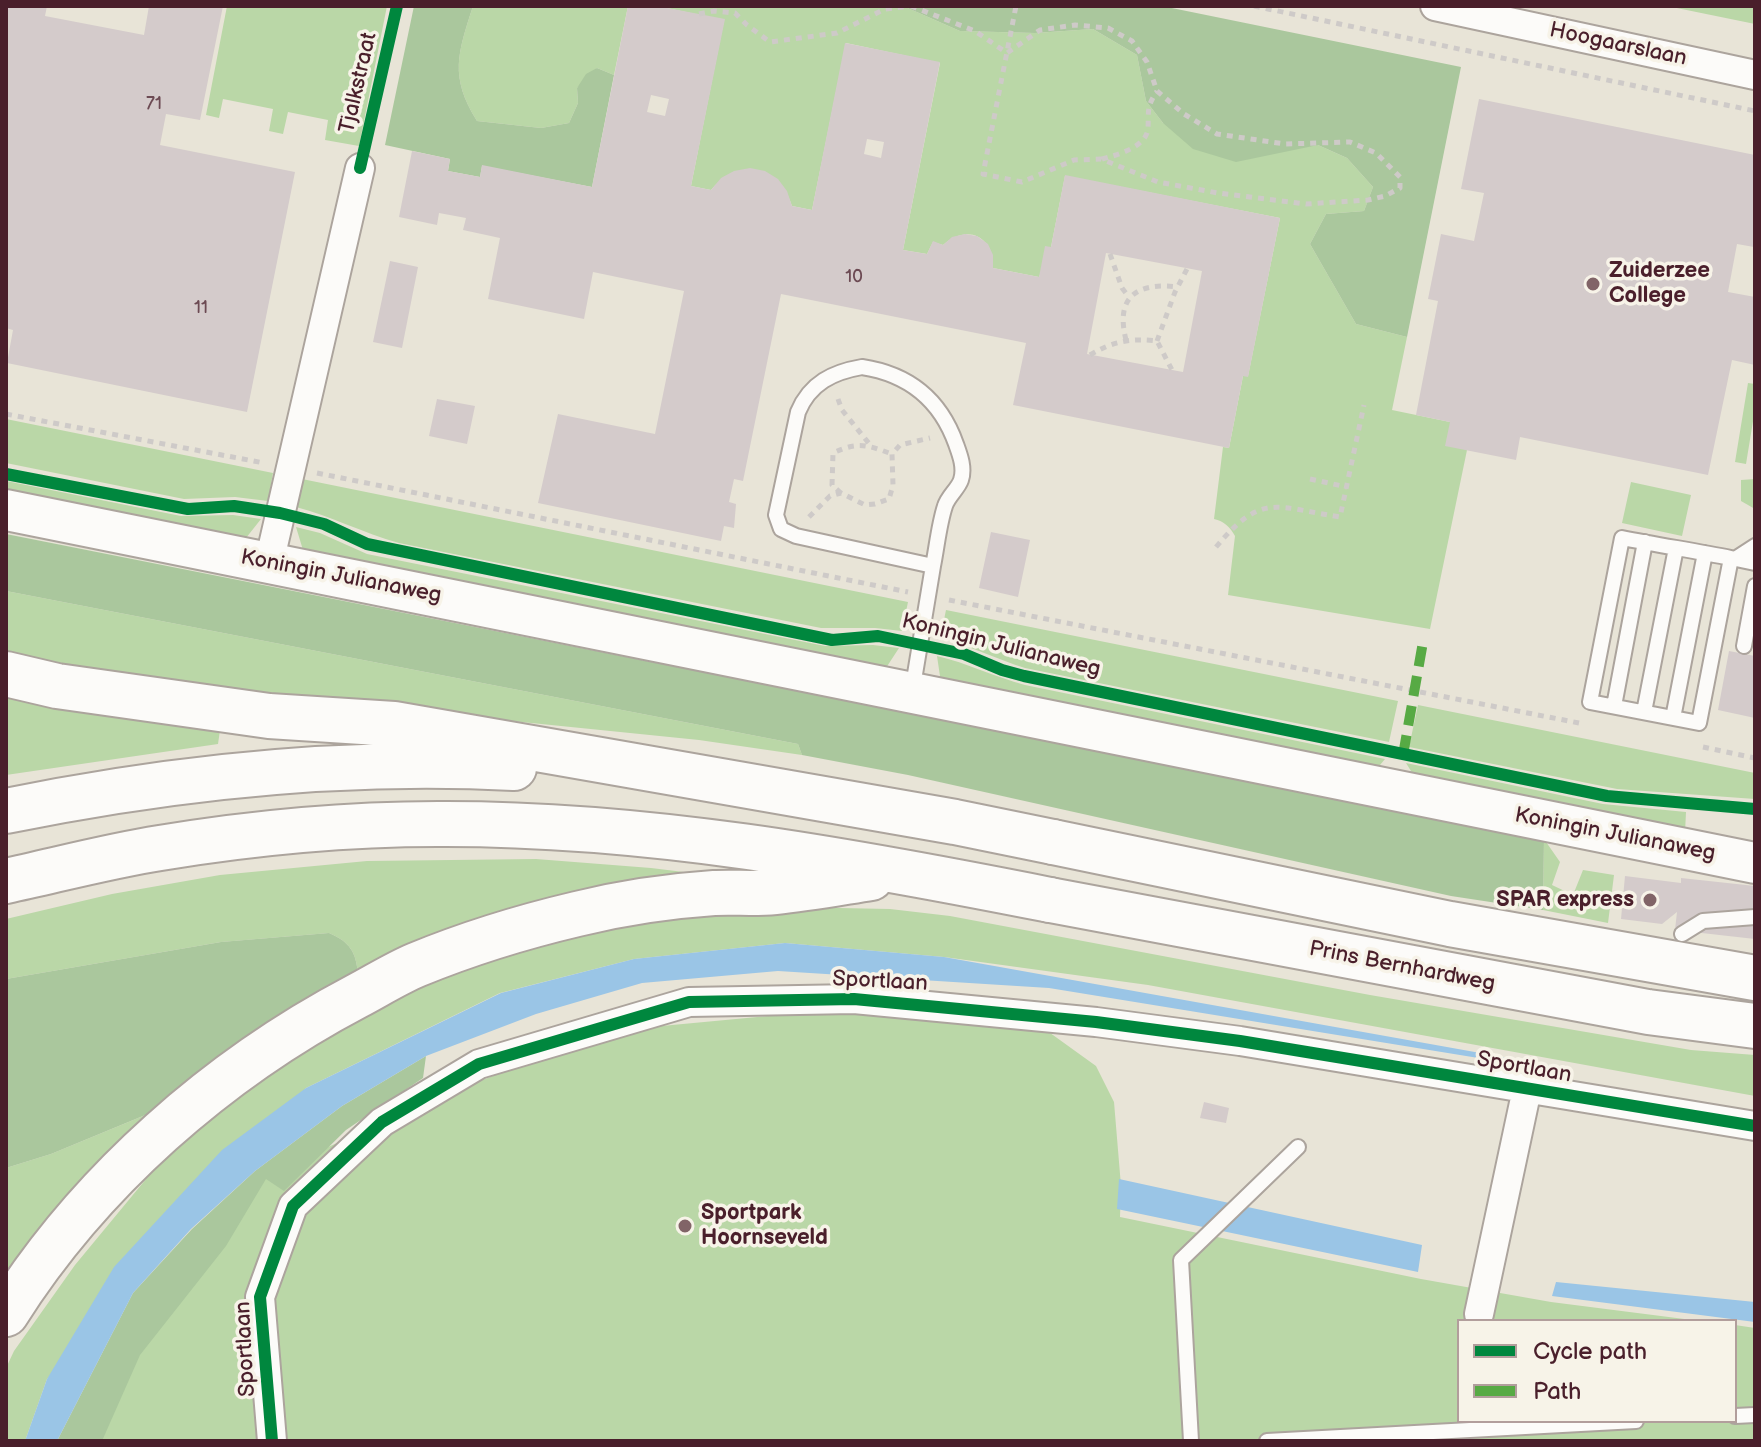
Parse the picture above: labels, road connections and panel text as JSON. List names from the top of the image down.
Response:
{
  "streets": {
    "main road": ["Koningin Julianaweg", "Prins Bernhardweg"],
    "street": ["Hoogaarslaan", "Tjalkstraat", "Sportlaan"]
  },
  "crossings": [
    ["Tjalkstraat", "Koningin Julianaweg"]
  ],
  "places": ["Zuiderzee College", "SPAR express", "Sportpark Hoornseveld"],
  "house_numbers": ["71", "10", "11"],
  "legend": ["Cycle path", "Path"]
}
